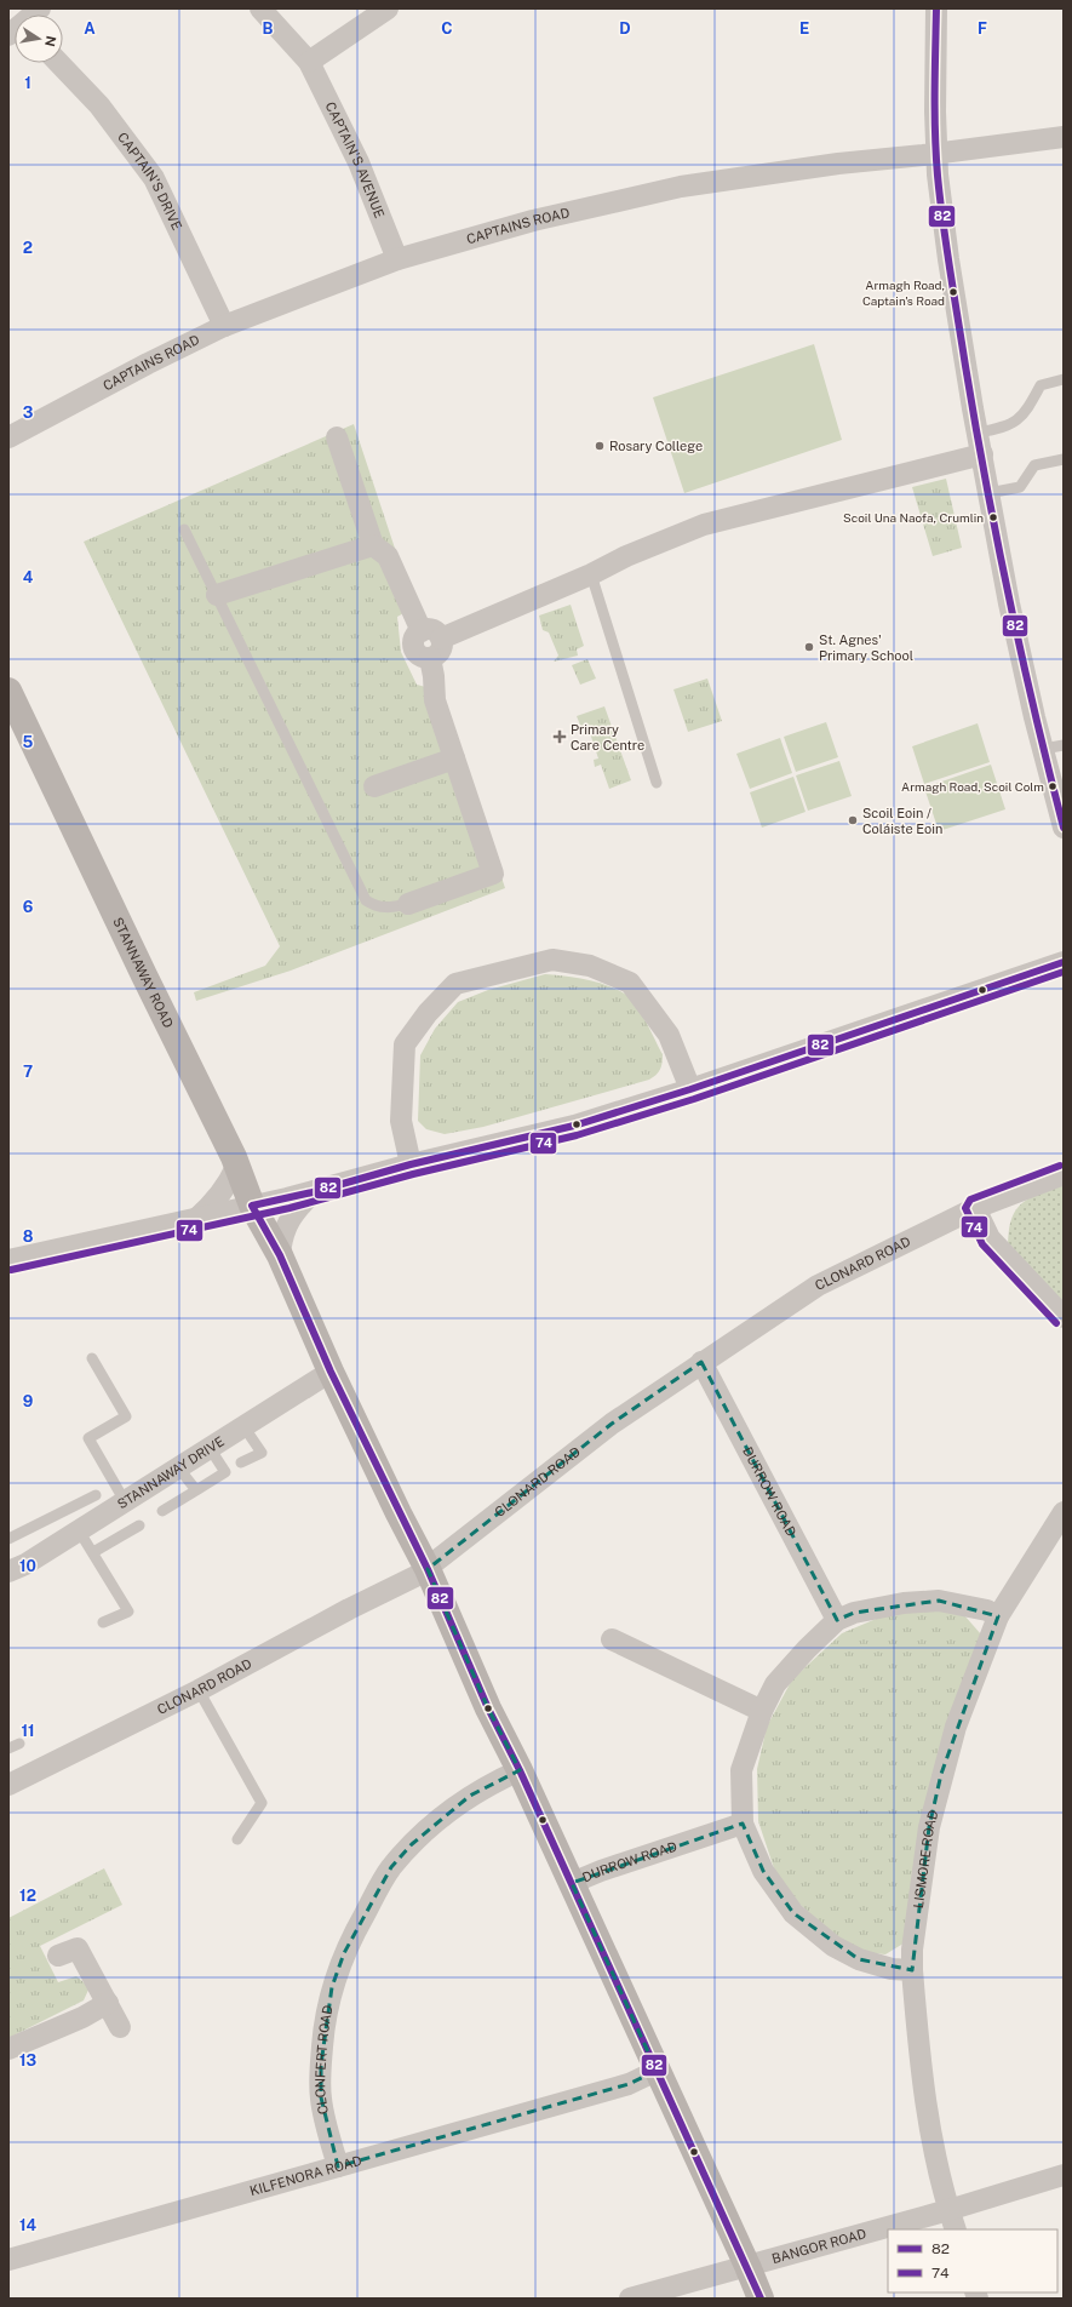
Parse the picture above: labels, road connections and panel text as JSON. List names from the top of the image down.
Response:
{
  "streets": {
    "street": [
      "CAPTAIN'S AVENUE",
      "CAPTAIN'S DRIVE",
      "CAPTAINS ROAD",
      "STANNAWAY ROAD",
      "CLONARD ROAD",
      "STANNAWAY DRIVE",
      "DURROW ROAD",
      "LISMORE ROAD",
      "CLONFERT ROAD",
      "KILFENORA ROAD",
      "BANGOR ROAD"
    ]
  },
  "crossings": [
    ["CAPTAIN'S AVENUE", "CAPTAINS ROAD"],
    ["CAPTAIN'S DRIVE", "CAPTAINS ROAD"],
    ["STANNAWAY ROAD", "CLONARD ROAD"],
    ["STANNAWAY ROAD", "STANNAWAY DRIVE"],
    ["STANNAWAY ROAD", "DURROW ROAD"],
    ["STANNAWAY ROAD", "CLONFERT ROAD"],
    ["STANNAWAY ROAD", "KILFENORA ROAD"],
    ["STANNAWAY ROAD", "BANGOR ROAD"],
    ["CLONARD ROAD", "DURROW ROAD"],
    ["LISMORE ROAD", "BANGOR ROAD"],
    ["CLONFERT ROAD", "KILFENORA ROAD"]
  ],
  "places": {
    "other": [
      "Armagh Road, Captain's Road",
      "Rosary College",
      "Scoil Una Naofa, Crumlin",
      "St. Agnes' Primary School",
      "Armagh Road, Scoil Colm",
      "Scoil Eoin / Coláiste Eoin"
    ],
    "health": ["Primary Care Centre"]
  },
  "lines": ["transit line 82", "transit line 74"],
  "legend": ["82", "74"],
  "north": "right",
  "grid": {
    "columns": [
      "A",
      "B",
      "C",
      "D",
      "E",
      "F"
    ],
    "rows": [
      "1",
      "2",
      "3",
      "4",
      "5",
      "6",
      "7",
      "8",
      "9",
      "10",
      "11",
      "12",
      "13",
      "14"
    ]
  }
}
